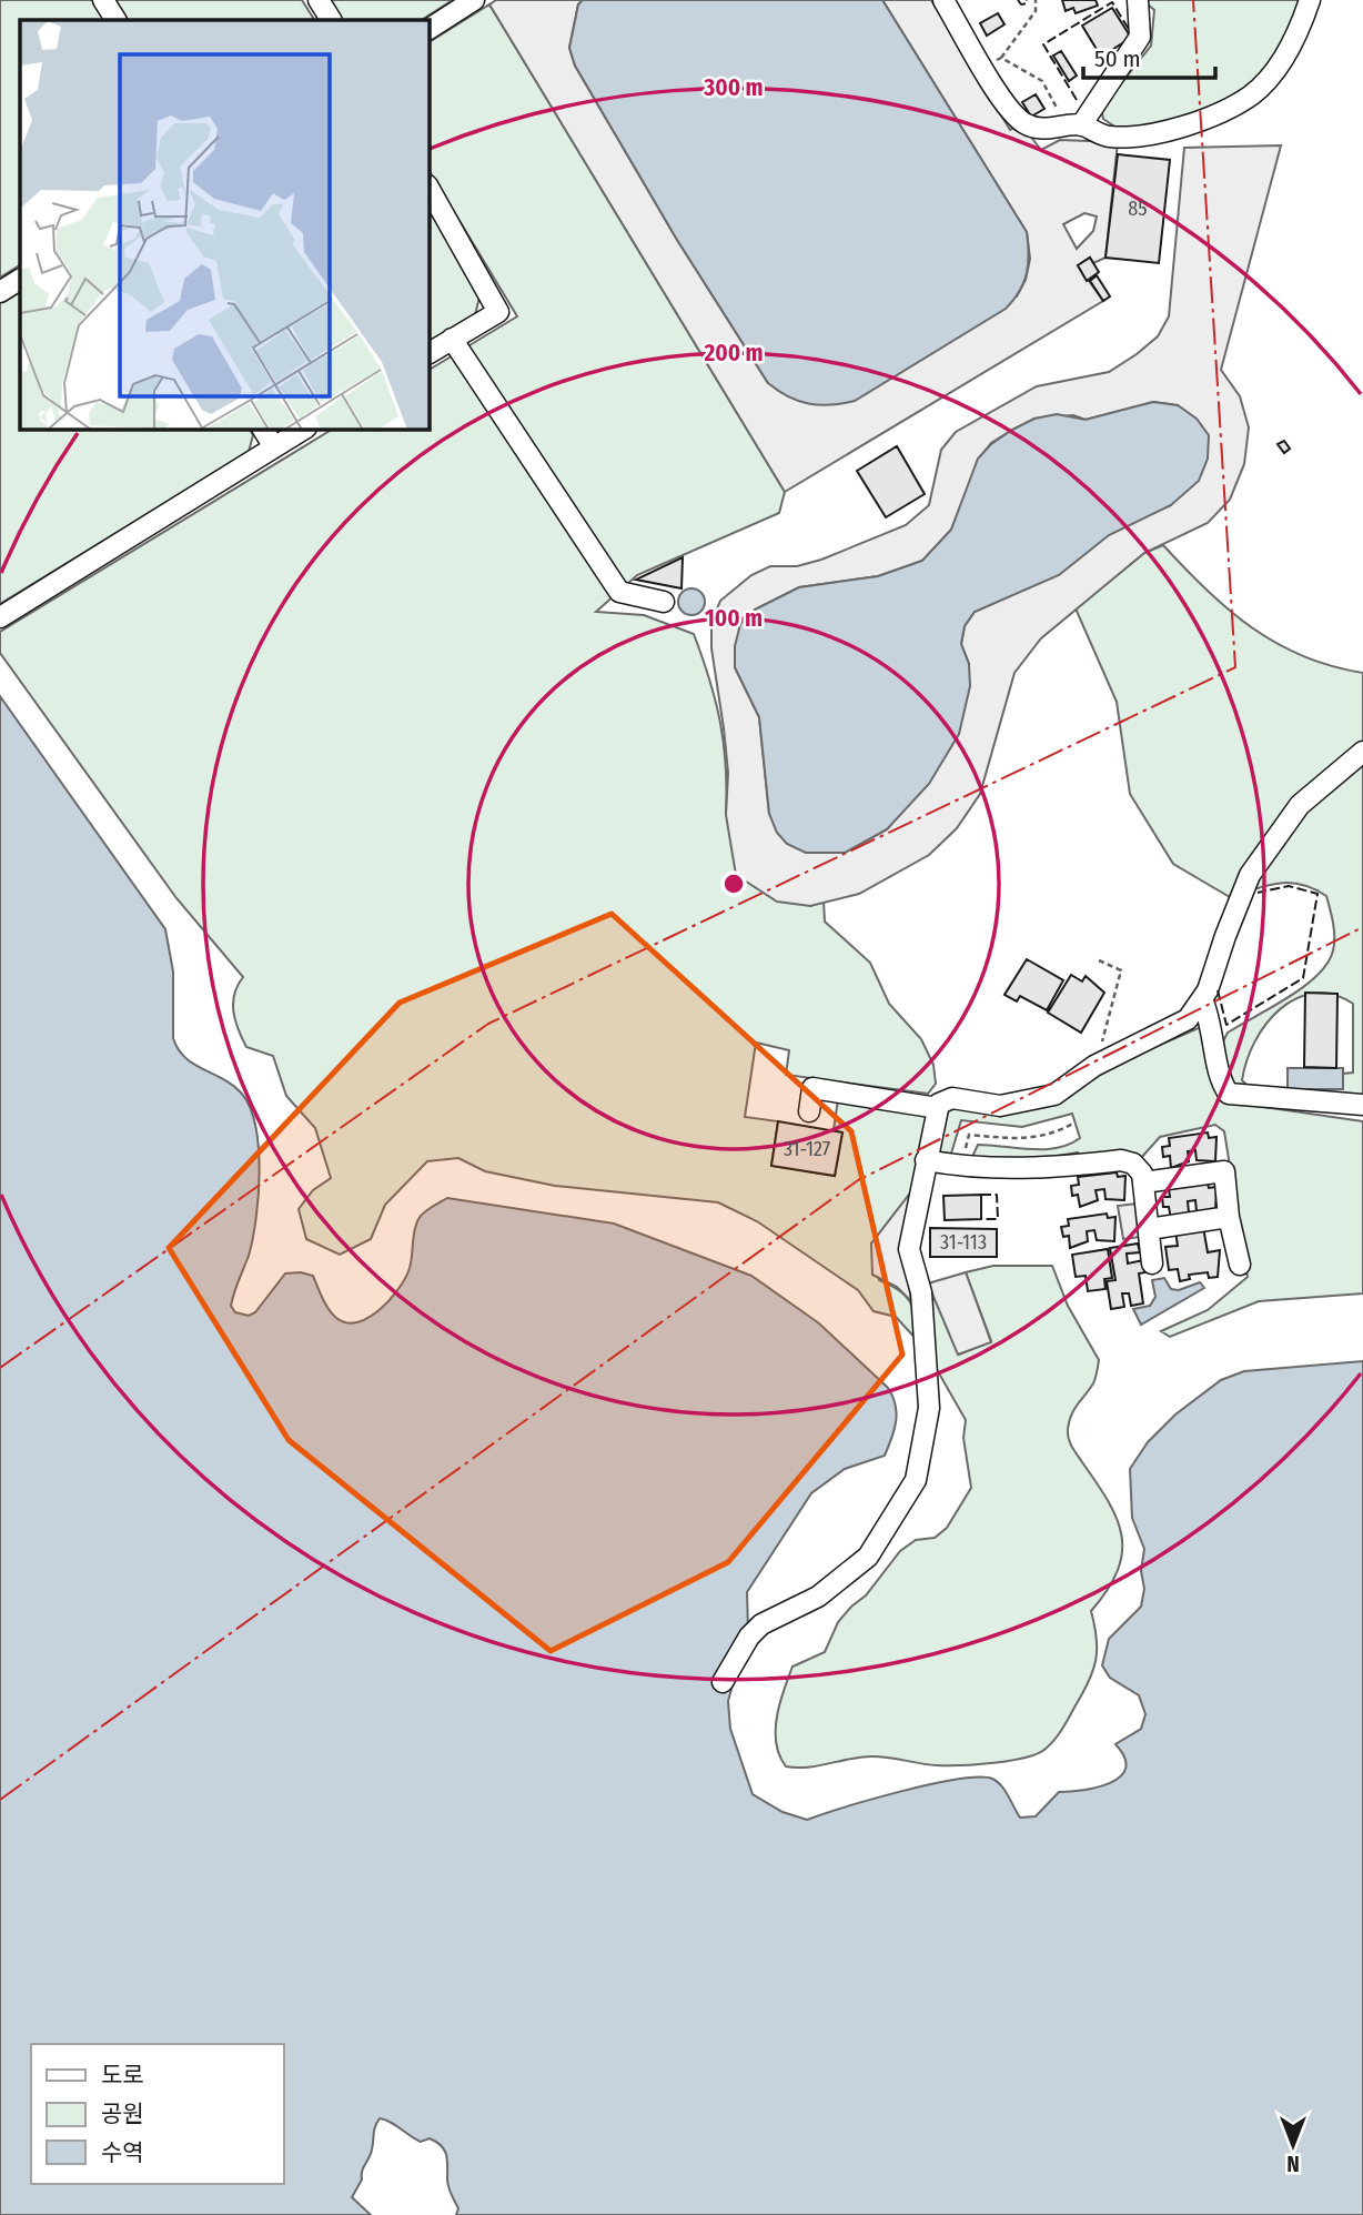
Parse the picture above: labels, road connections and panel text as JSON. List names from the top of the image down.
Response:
{
  "house_numbers": ["85", "31-127", "31-113"],
  "legend": ["도로", "공원", "수역"],
  "scale_bar": "50 m",
  "north": "bottom",
  "rings": ["300 m", "200 m", "100 m"]
}
